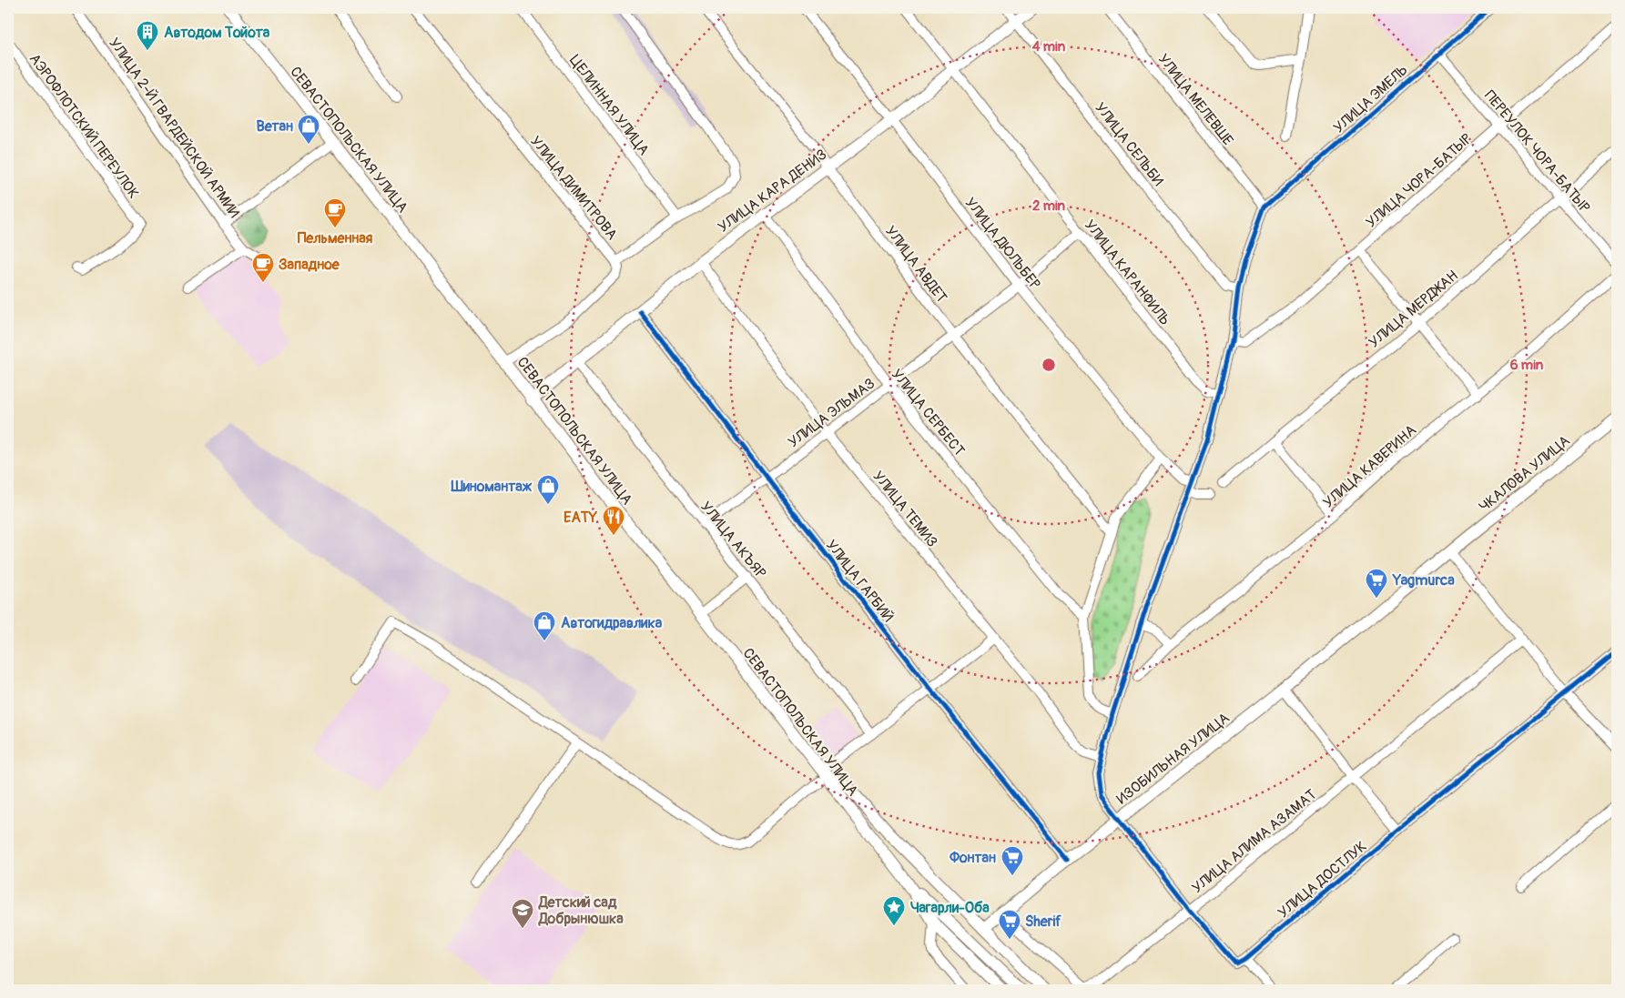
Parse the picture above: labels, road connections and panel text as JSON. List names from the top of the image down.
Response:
{
  "streets": {
    "main road": [
      "СЕВАСТОПОЛЬСКАЯ УЛИЦА",
      "УЛИЦА КАРА ДЕНИЗ",
      "ЧКАЛОВА УЛИЦА",
      "ИЗОБИЛЬНАЯ УЛИЦА"
    ],
    "street": [
      "УЛИЦА ЭМЕЛЬ",
      "УЛИЦА МЕЛЕВШЕ",
      "ЦЕЛИННАЯ УЛИЦА",
      "АЭРОФЛОТСКИЙ ПЕРЕУЛОК",
      "УЛИЦА 2-Й ГВАРДЕЙСКОЙ АРМИИ",
      "УЛИЦА СЕЛЬБИ",
      "ПЕРЕУЛОК ЧОРА-БАТЫР",
      "УЛИЦА ЧОРА-БАТЫР",
      "УЛИЦА ДИМИТРОВА",
      "УЛИЦА ДЮЛЬБЕР",
      "УЛИЦА АВДЕТ",
      "УЛИЦА КАРАНФИЛЬ",
      "УЛИЦА МЕРДЖАН",
      "УЛИЦА ЭЛЬМАЗ",
      "УЛИЦА СЕРБЕСТ",
      "УЛИЦА КАВЕРИНА",
      "УЛИЦА ТЕМИЗ",
      "УЛИЦА АКЪЯР",
      "УЛИЦА ГАРБИЙ",
      "УЛИЦА АЛИМА АЗАМАТ",
      "УЛИЦА ДОСТЛУК"
    ]
  },
  "crossings": [
    ["УЛИЦА ЭМЕЛЬ", "УЛИЦА МЕЛЕВШЕ"],
    ["УЛИЦА ЭМЕЛЬ", "ПЕРЕУЛОК ЧОРА-БАТЫР"],
    ["СЕВАСТОПОЛЬСКАЯ УЛИЦА", "УЛИЦА ДИМИТРОВА"],
    ["СЕВАСТОПОЛЬСКАЯ УЛИЦА", "УЛИЦА КАРА ДЕНИЗ"],
    ["УЛИЦА СЕЛЬБИ", "УЛИЦА КАРА ДЕНИЗ"],
    ["ПЕРЕУЛОК ЧОРА-БАТЫР", "УЛИЦА ЧОРА-БАТЫР"],
    ["ПЕРЕУЛОК ЧОРА-БАТЫР", "УЛИЦА МЕРДЖАН"],
    ["УЛИЦА КАРА ДЕНИЗ", "УЛИЦА ДЮЛЬБЕР"],
    ["УЛИЦА КАРА ДЕНИЗ", "УЛИЦА АВДЕТ"],
    ["УЛИЦА КАРА ДЕНИЗ", "УЛИЦА КАРАНФИЛЬ"],
    ["УЛИЦА КАРА ДЕНИЗ", "УЛИЦА СЕРБЕСТ"],
    ["УЛИЦА КАРА ДЕНИЗ", "УЛИЦА ТЕМИЗ"],
    ["УЛИЦА КАРА ДЕНИЗ", "УЛИЦА АКЪЯР"],
    ["УЛИЦА КАРА ДЕНИЗ", "УЛИЦА ГАРБИЙ"],
    ["УЛИЦА ДЮЛЬБЕР", "УЛИЦА ЭЛЬМАЗ"],
    ["УЛИЦА АВДЕТ", "УЛИЦА ЭЛЬМАЗ"],
    ["УЛИЦА КАРАНФИЛЬ", "УЛИЦА ЭЛЬМАЗ"],
    ["УЛИЦА ЭЛЬМАЗ", "УЛИЦА СЕРБЕСТ"],
    ["УЛИЦА ЭЛЬМАЗ", "УЛИЦА ТЕМИЗ"],
    ["УЛИЦА ЭЛЬМАЗ", "УЛИЦА АКЪЯР"],
    ["УЛИЦА ЭЛЬМАЗ", "УЛИЦА ГАРБИЙ"],
    ["ЧКАЛОВА УЛИЦА", "ИЗОБИЛЬНАЯ УЛИЦА"],
    ["УЛИЦА ГАРБИЙ", "ИЗОБИЛЬНАЯ УЛИЦА"],
    ["ИЗОБИЛЬНАЯ УЛИЦА", "УЛИЦА АЛИМА АЗАМАТ"]
  ],
  "places": {
    "building": ["Автодом Тойота"],
    "shop": ["Ветан", "Шиномантаж", "Автогидравлика"],
    "cafe": ["Пельменная", "Западное"],
    "restaurant": ["EАTY"],
    "supermarket": ["Yagmurca", "Фонтан", "Sherif"],
    "place": ["Чагарли-Оба"],
    "school or university": ["Детский сад Добрынюшка"]
  },
  "rings": ["4 min", "2 min", "6 min"]
}
